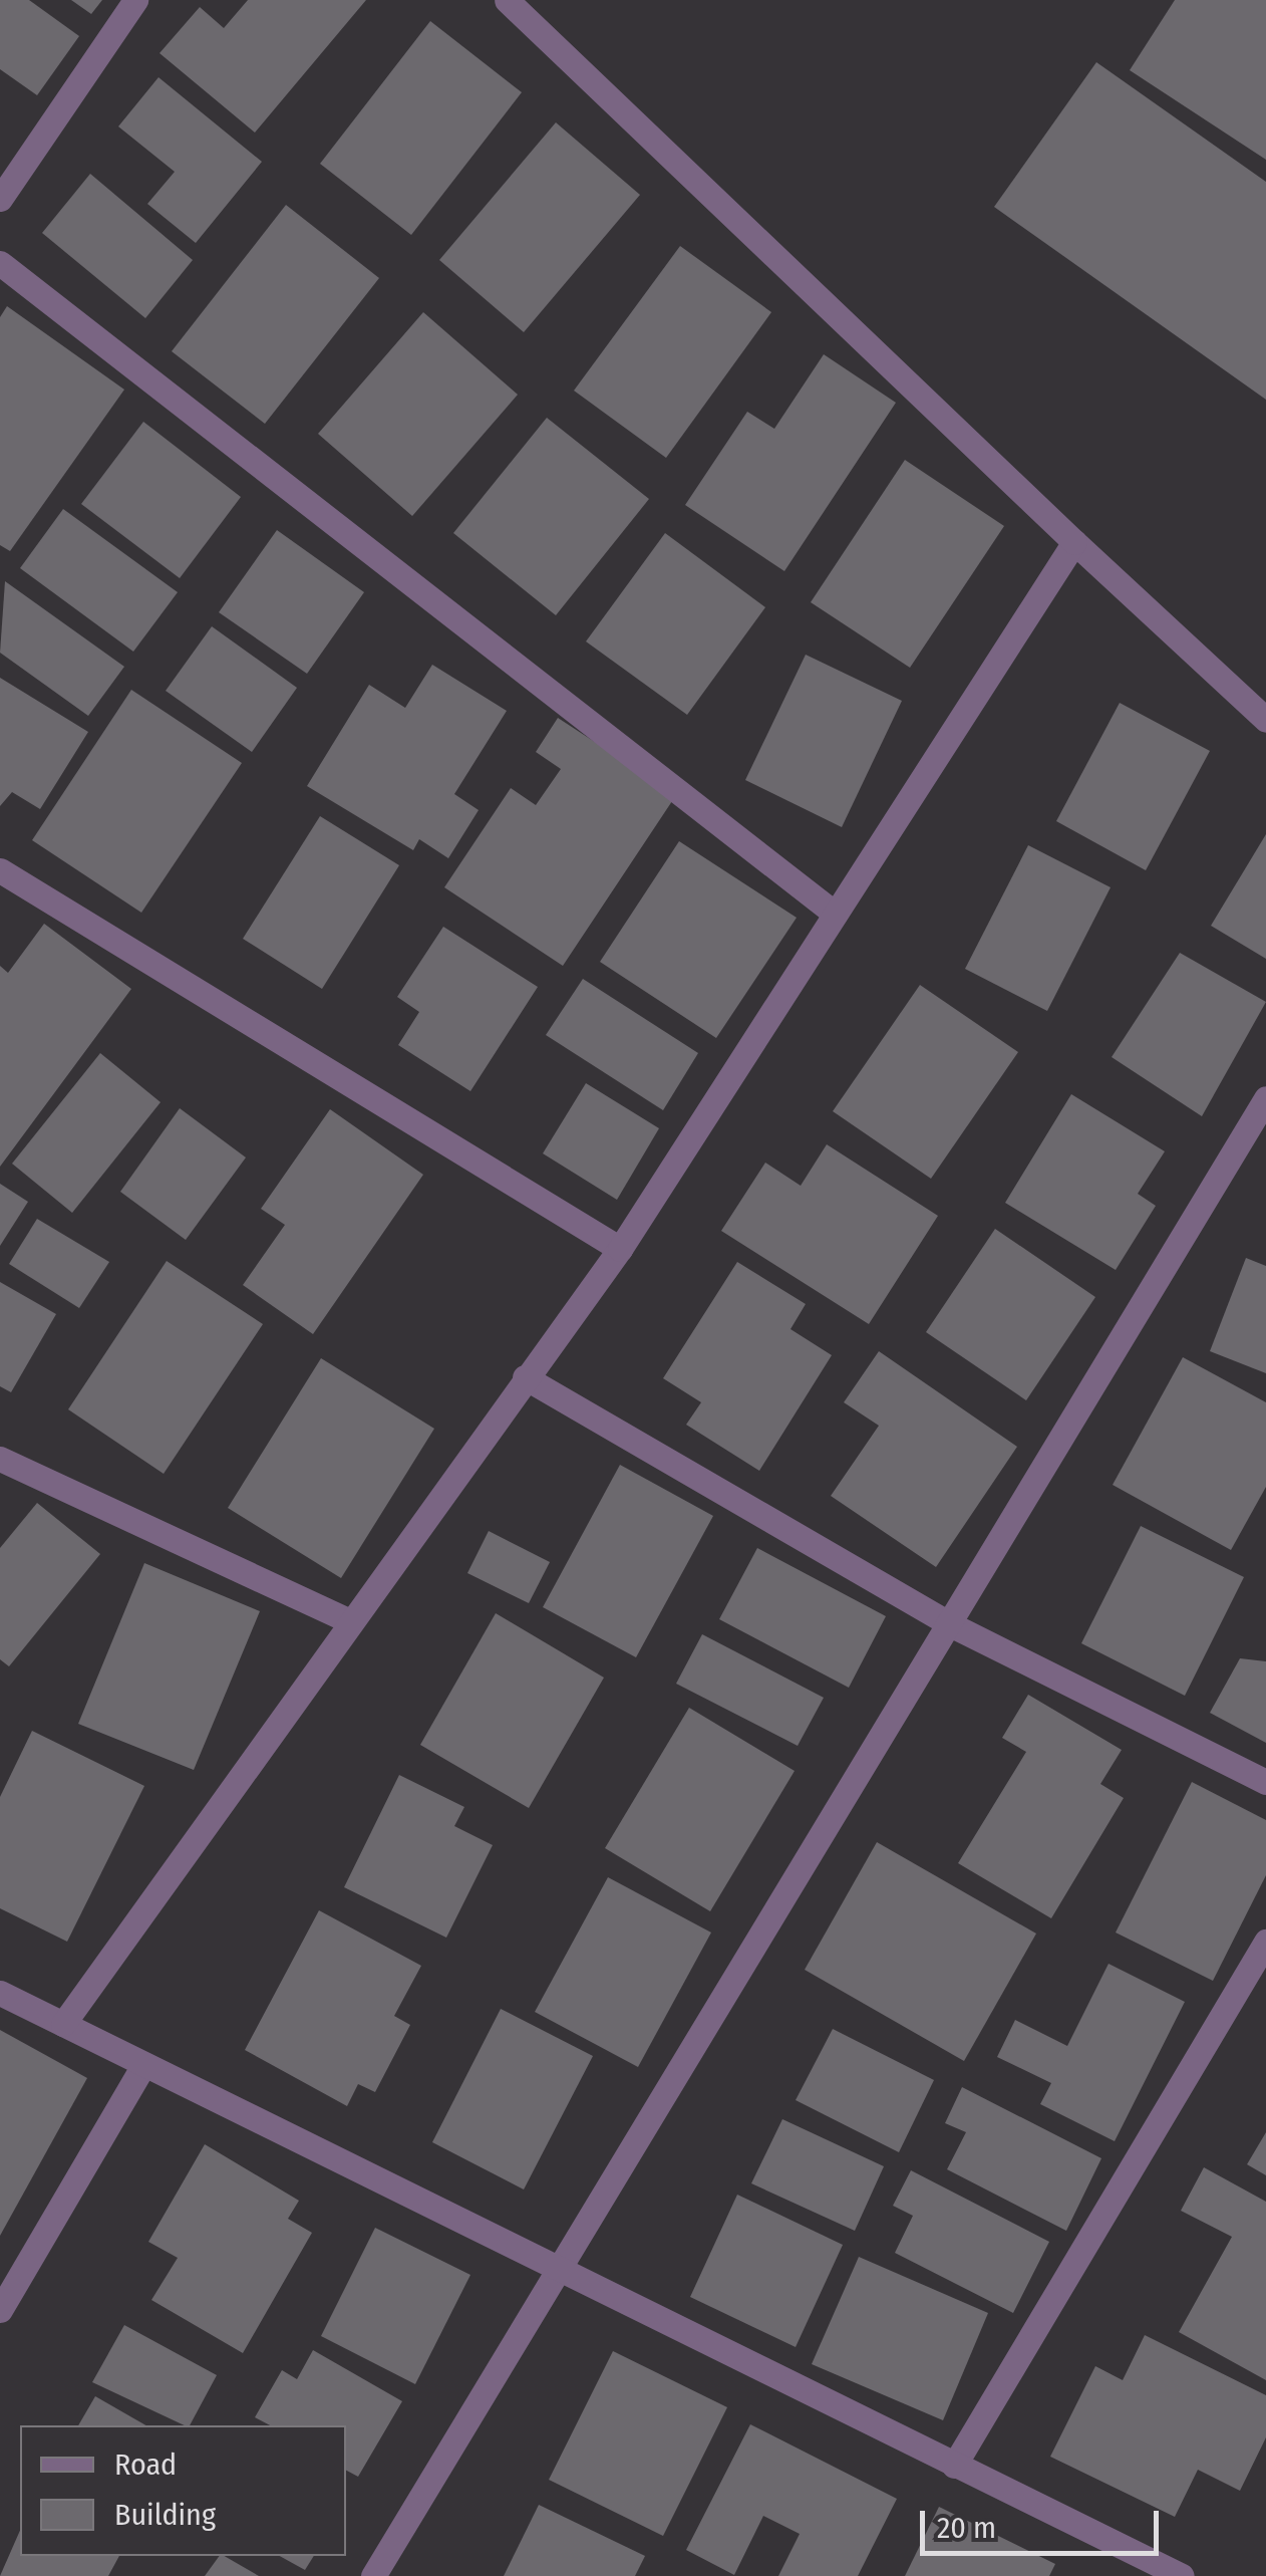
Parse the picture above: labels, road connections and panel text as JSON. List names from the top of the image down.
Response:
{
  "legend": ["Road", "Building"],
  "scale_bar": "20 m"
}
